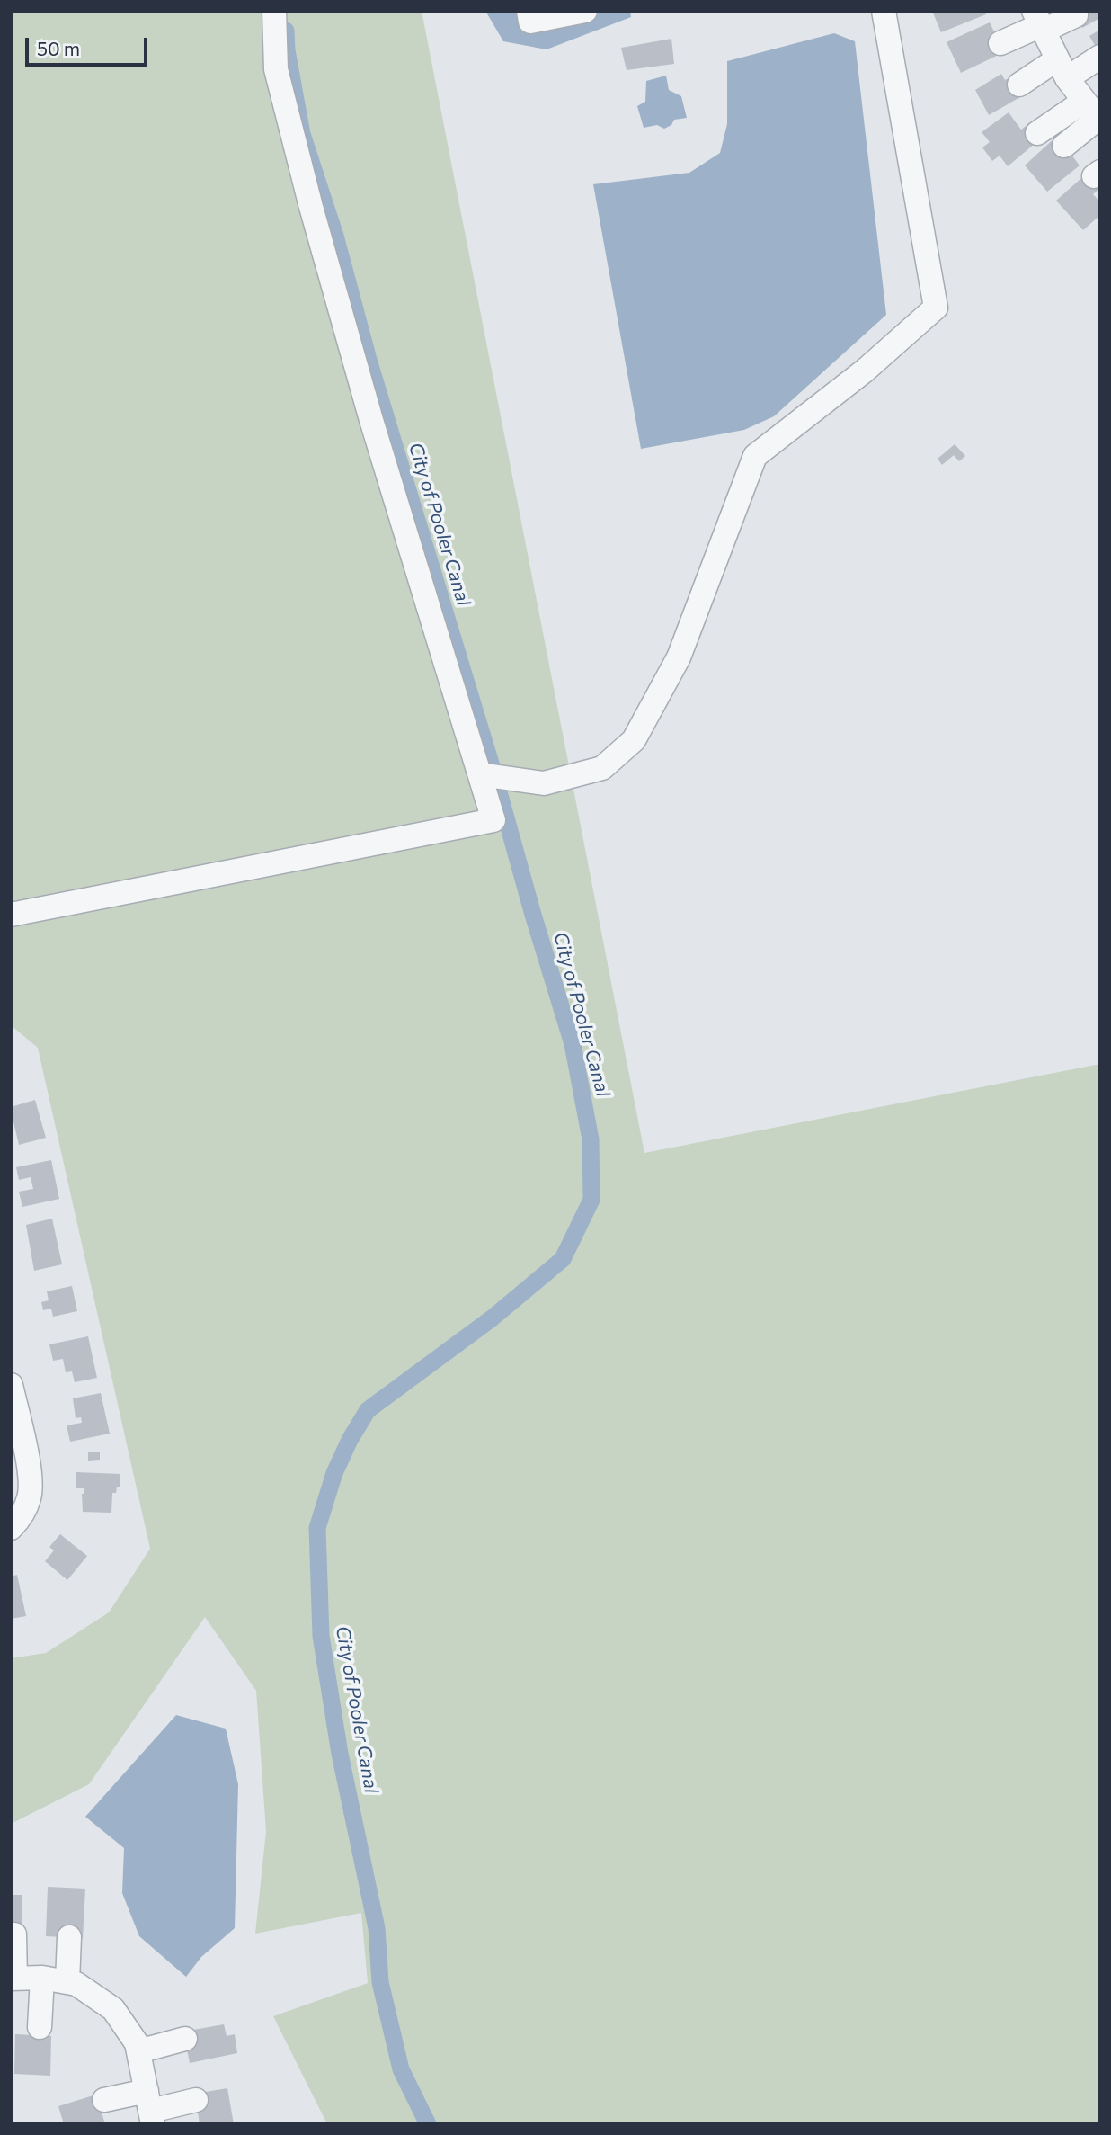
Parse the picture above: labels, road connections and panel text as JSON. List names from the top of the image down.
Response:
{
  "water": ["City of Pooler Canal"],
  "scale_bar": "50 m"
}
